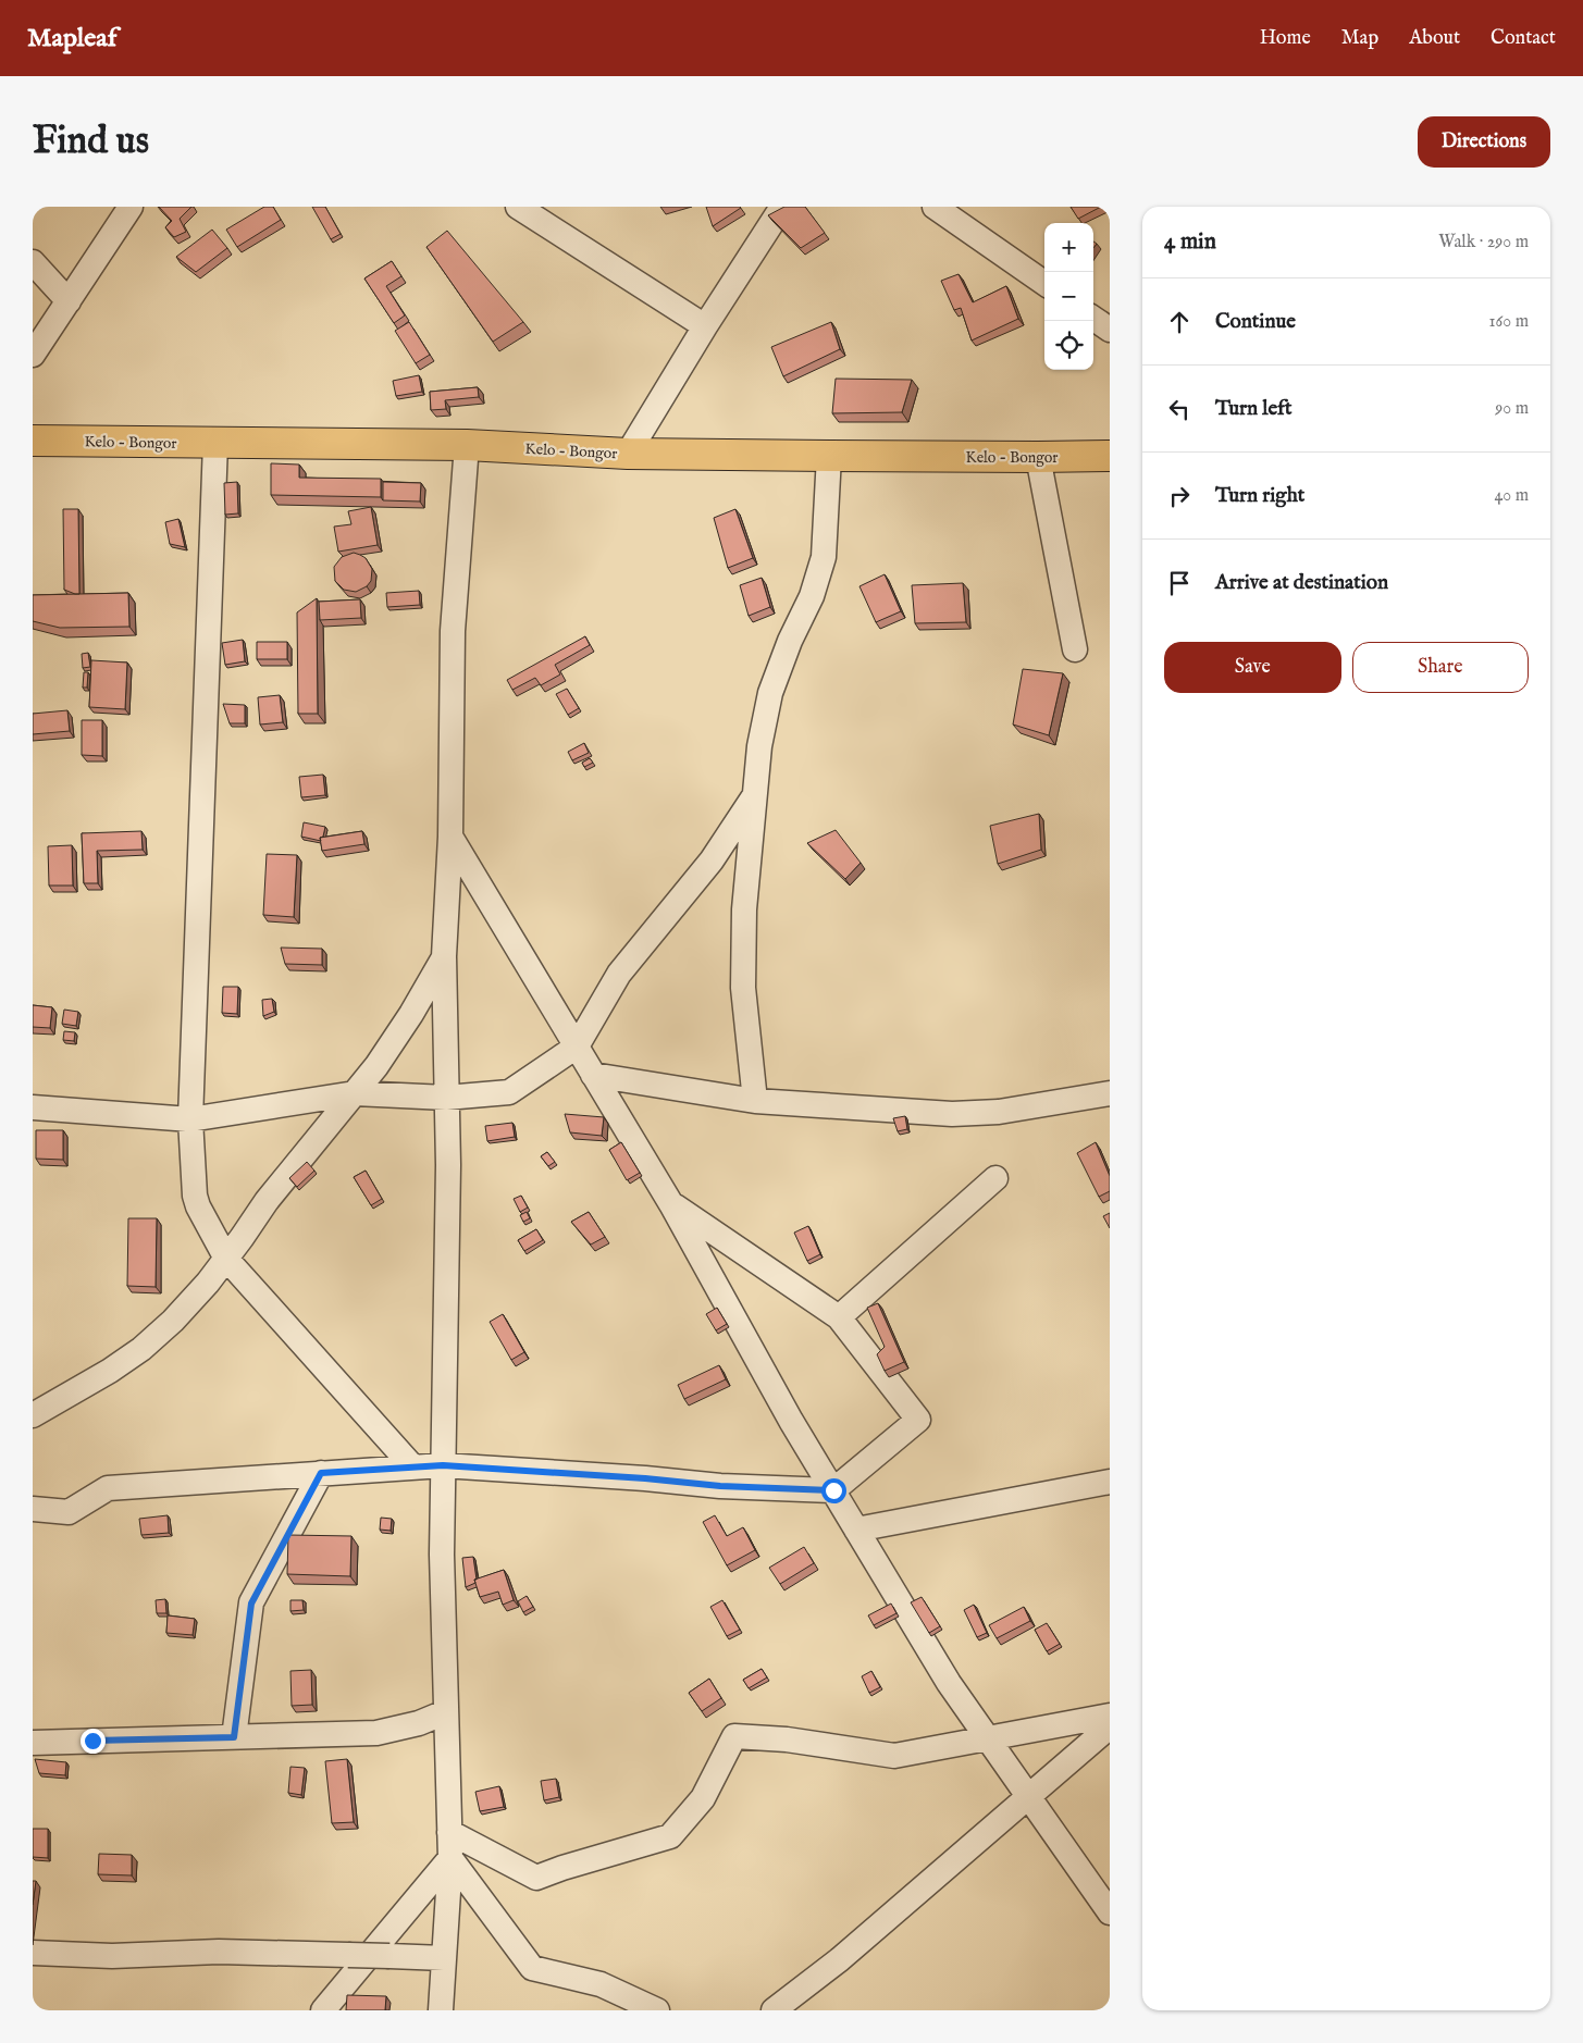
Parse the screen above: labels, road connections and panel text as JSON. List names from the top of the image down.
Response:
{
  "streets": {
    "highway": ["Kelo - Bongor"]
  },
  "page": {
    "header": "Mapleaf",
    "nav": [
      "Home",
      "Map",
      "About",
      "Contact"
    ],
    "buttons": [
      "Directions",
      ["Save", "Share"]
    ],
    "title": "Find us",
    "heading": ["4 min", "Walk · 290 m"],
    "map_buttons": ["+", "−"],
    "list": [
      ["Continue", "160 m"],
      ["Turn left", "90 m"],
      ["Turn right", "40 m"],
      "Arrive at destination"
    ]
  }
}
